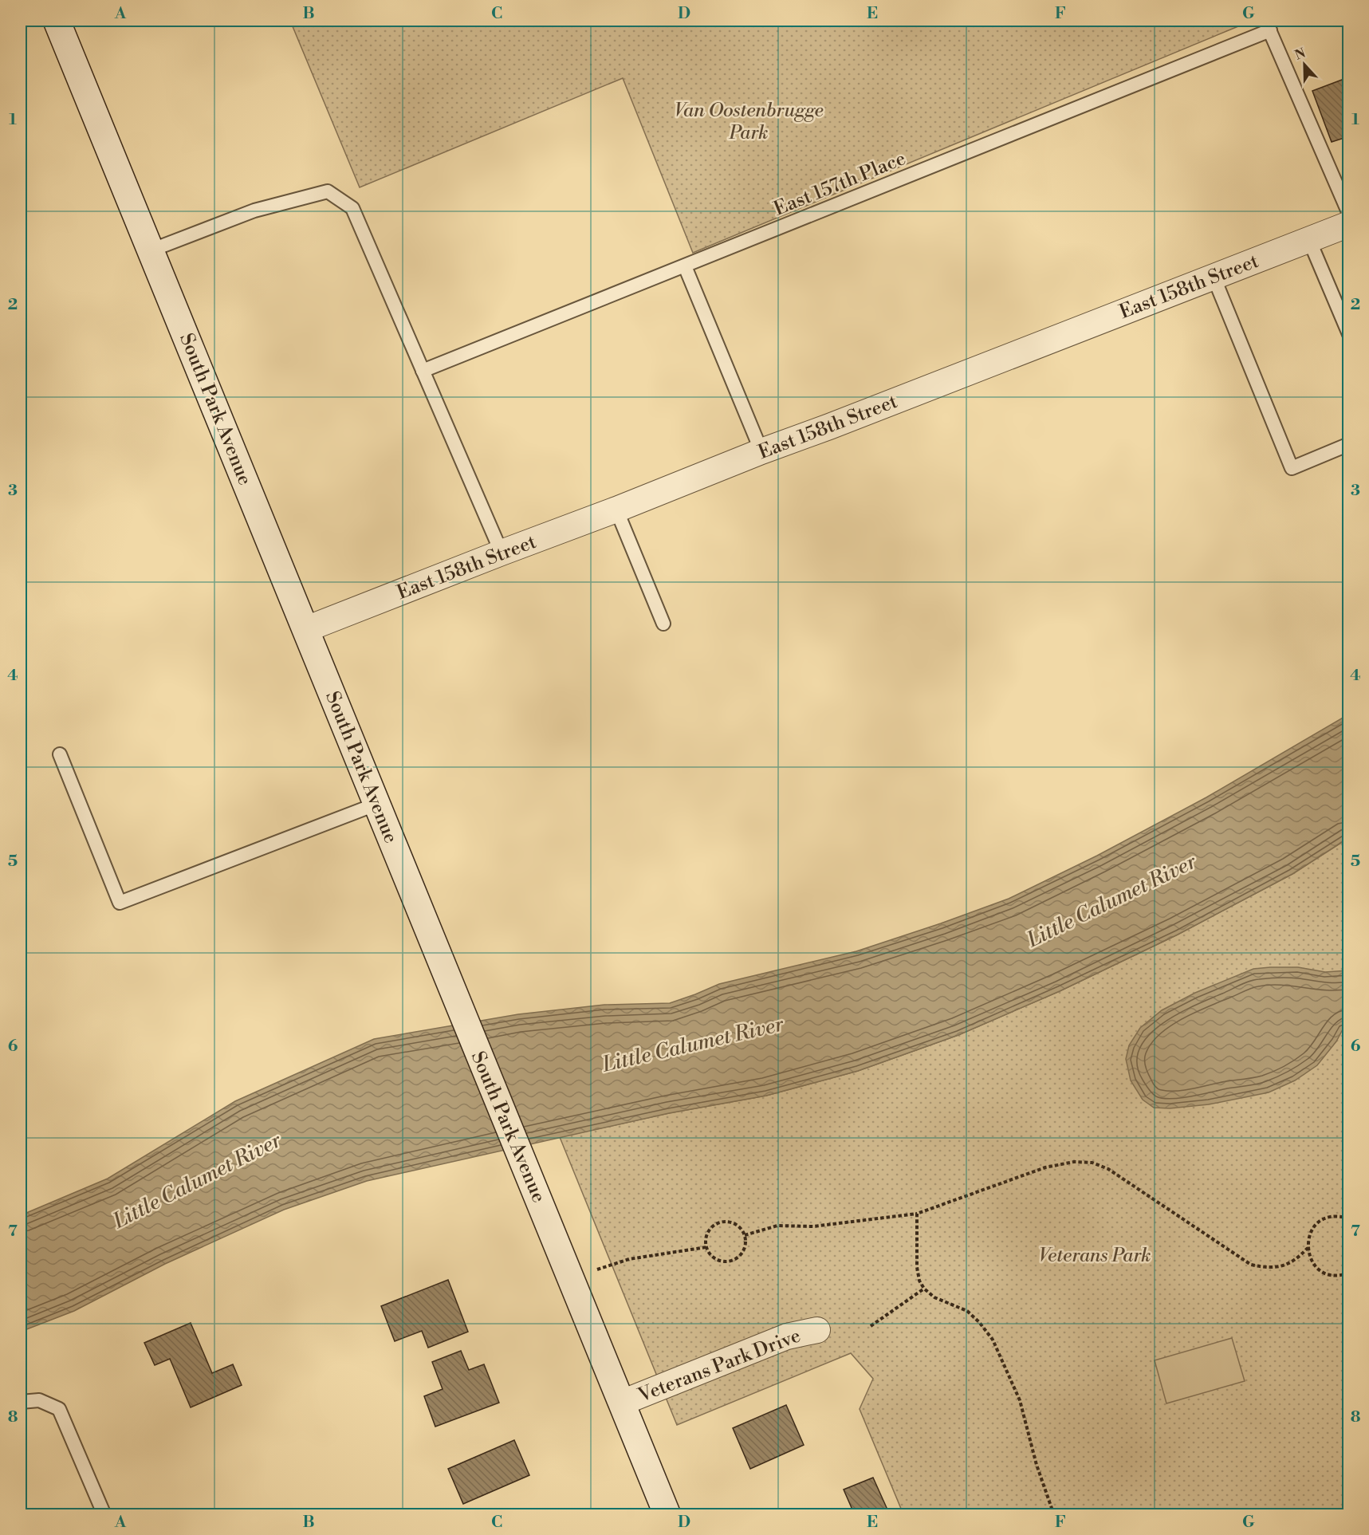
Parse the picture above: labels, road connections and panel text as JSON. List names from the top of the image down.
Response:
{
  "streets": {
    "street": ["East 158th Street", "South Park Avenue", "Veterans Park Drive"],
    "lane": ["East 157th Place"]
  },
  "crossings": [
    ["East 158th Street", "South Park Avenue"],
    ["South Park Avenue", "Veterans Park Drive"]
  ],
  "water": ["Little Calumet River"],
  "parks": ["Van Oostenbrugge Park", "Veterans Park"],
  "north": "top",
  "grid": {
    "columns": [
      "A",
      "B",
      "C",
      "D",
      "E",
      "F",
      "G"
    ],
    "rows": [
      "1",
      "2",
      "3",
      "4",
      "5",
      "6",
      "7",
      "8"
    ]
  }
}
